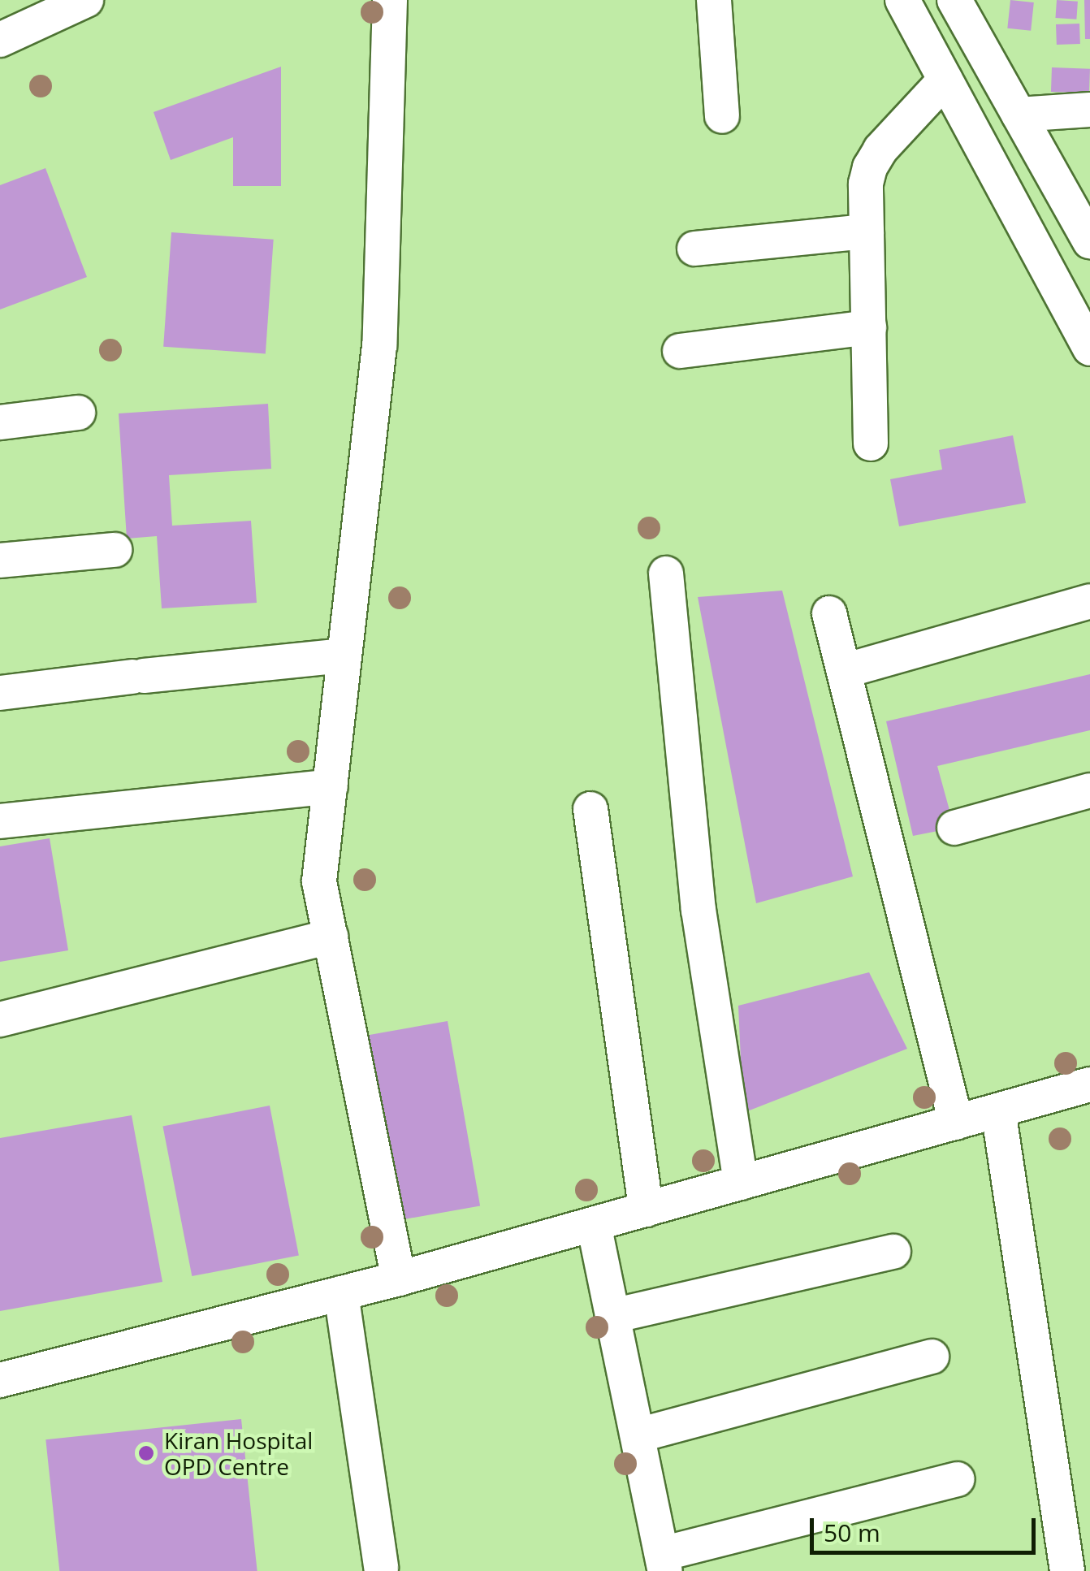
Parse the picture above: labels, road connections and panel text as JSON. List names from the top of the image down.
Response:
{
  "places": ["Kiran Hospital OPD Centre"],
  "scale_bar": "50 m"
}
